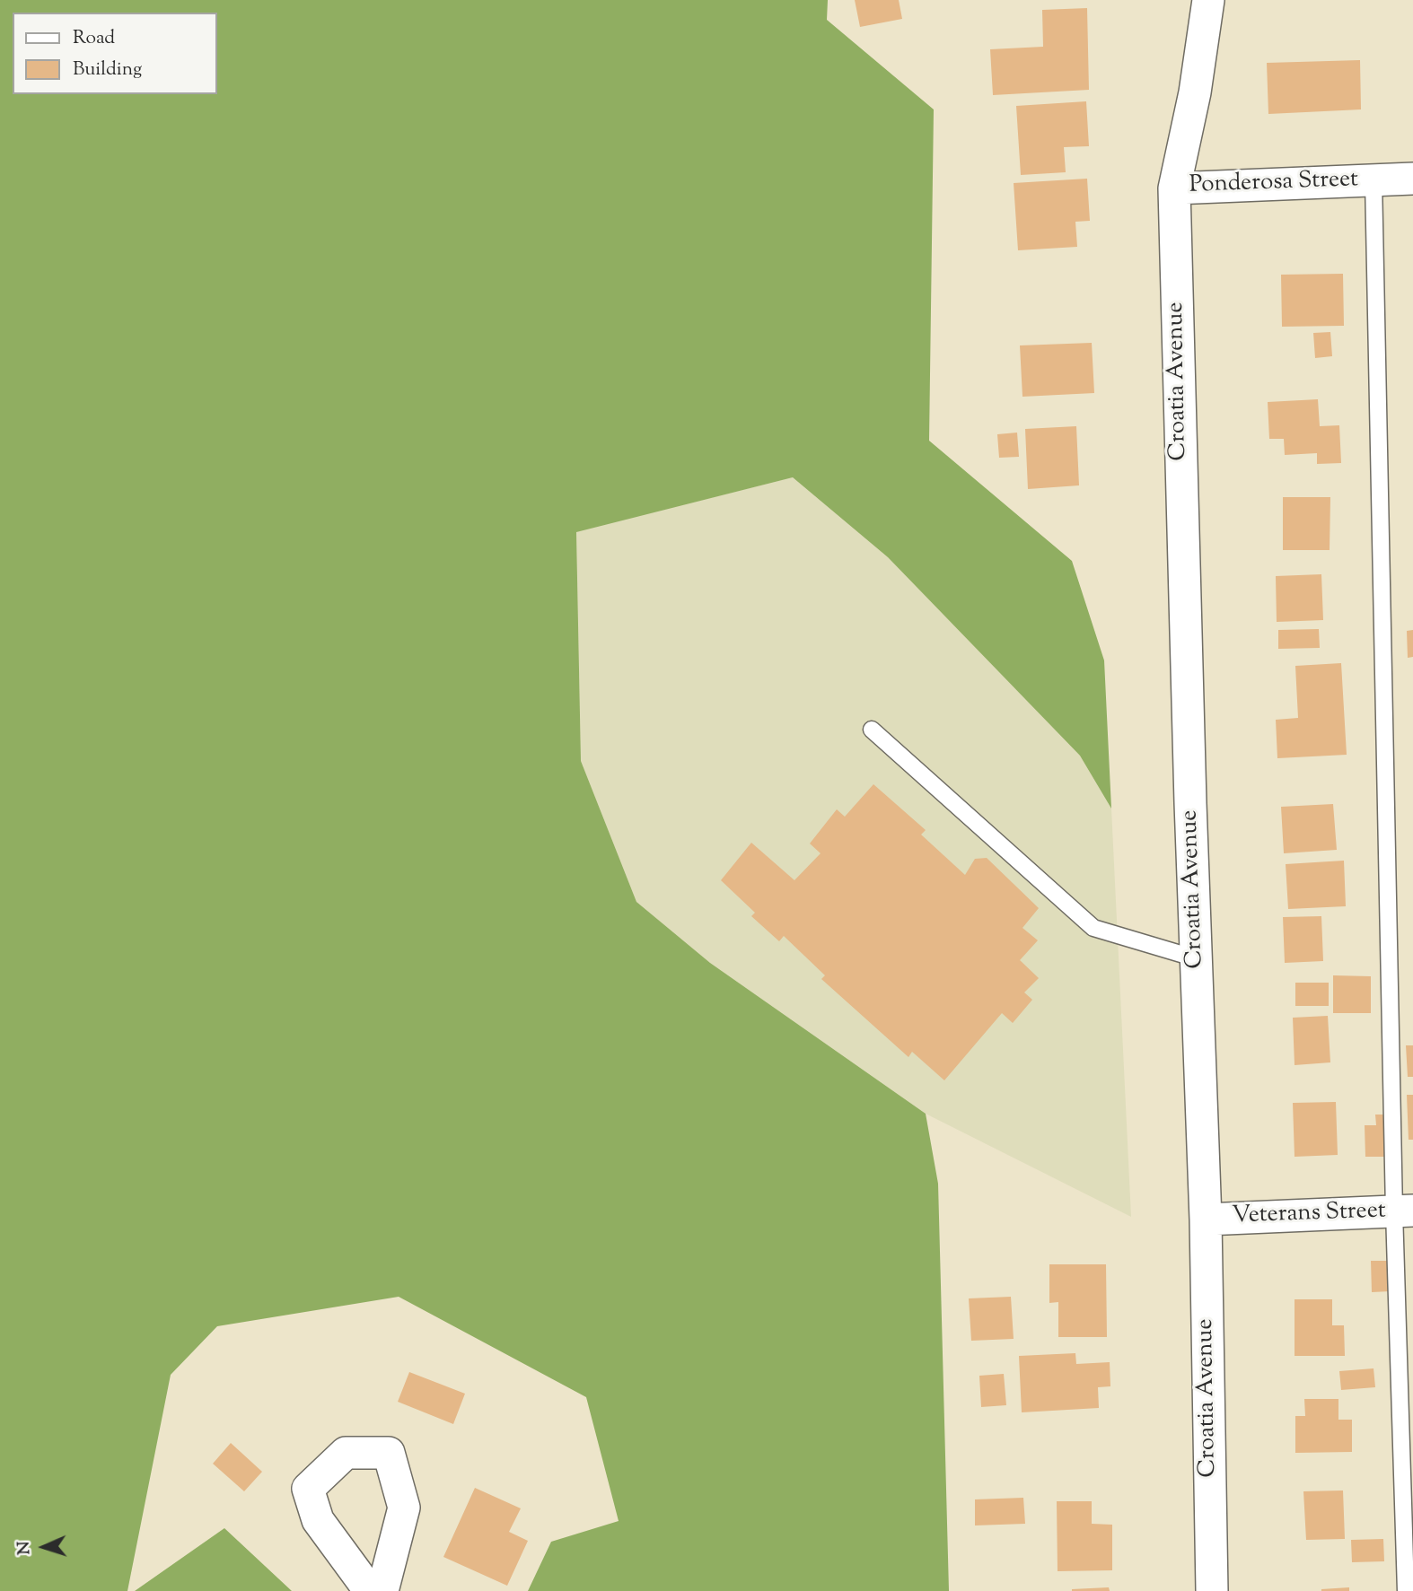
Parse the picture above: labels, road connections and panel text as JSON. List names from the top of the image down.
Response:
{
  "streets": {
    "street": ["Ponderosa Street", "Croatia Avenue", "Veterans Street"]
  },
  "crossings": [
    ["Ponderosa Street", "Croatia Avenue"],
    ["Croatia Avenue", "Veterans Street"]
  ],
  "legend": ["Road", "Building"],
  "north": "left"
}
